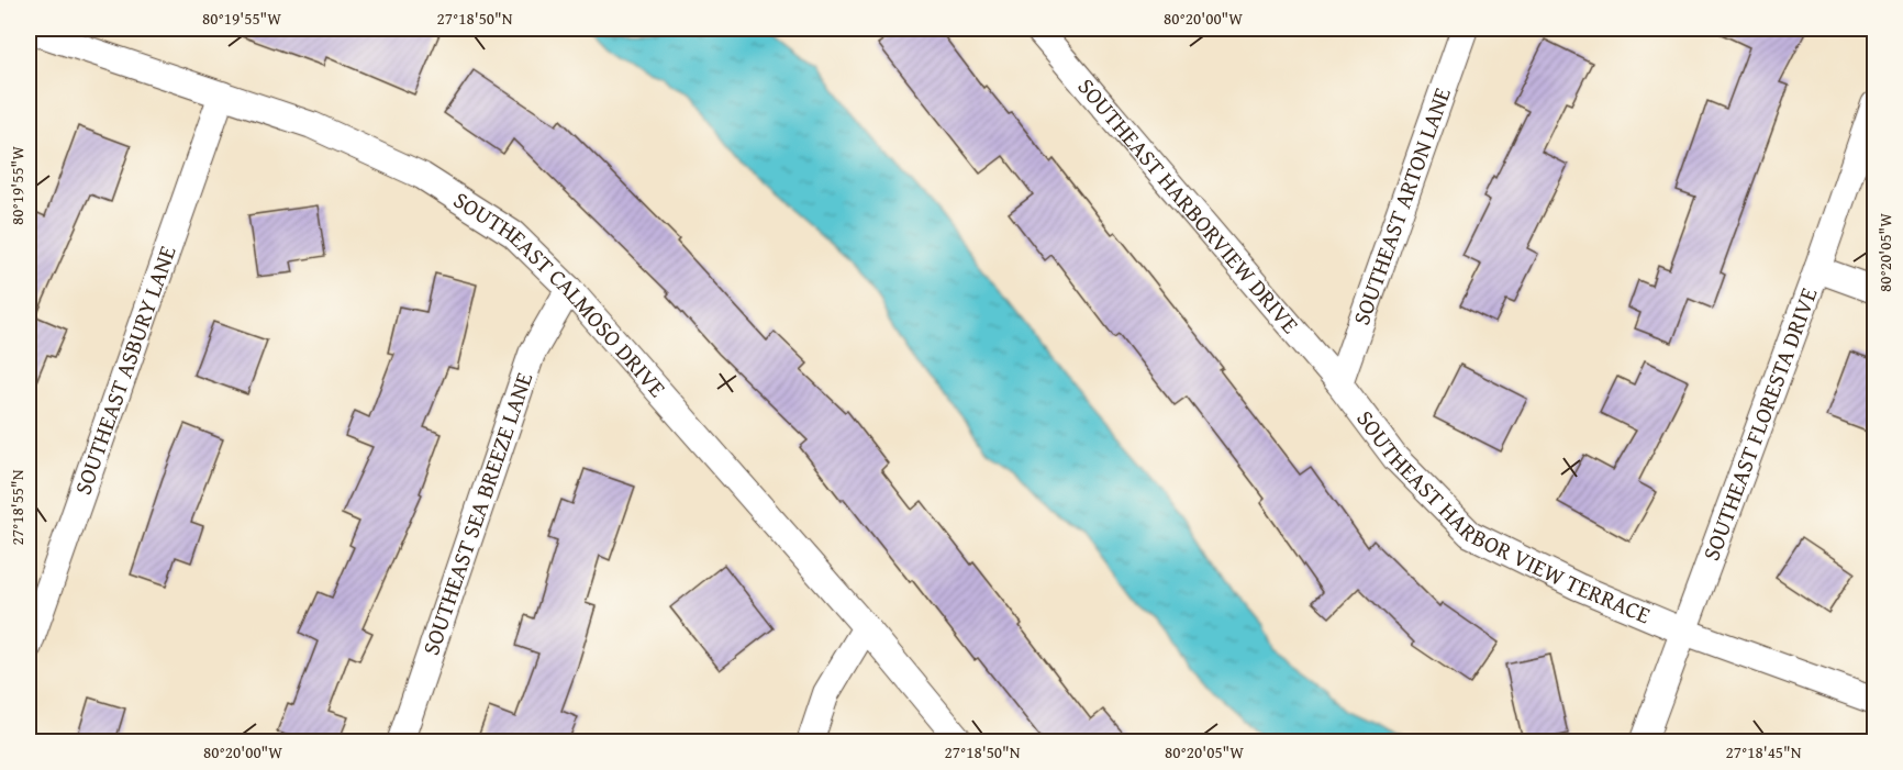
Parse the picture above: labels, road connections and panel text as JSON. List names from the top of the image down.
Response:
{
  "streets": {
    "street": [
      "SOUTHEAST HARBORVIEW DRIVE",
      "SOUTHEAST ARTON LANE",
      "SOUTHEAST CALMOSO DRIVE",
      "SOUTHEAST ASBURY LANE",
      "SOUTHEAST FLORESTA DRIVE",
      "SOUTHEAST SEA BREEZE LANE",
      "SOUTHEAST HARBOR VIEW TERRACE"
    ]
  },
  "crossings": [
    ["SOUTHEAST HARBORVIEW DRIVE", "SOUTHEAST ARTON LANE"],
    ["SOUTHEAST HARBORVIEW DRIVE", "SOUTHEAST HARBOR VIEW TERRACE"],
    ["SOUTHEAST ARTON LANE", "SOUTHEAST HARBOR VIEW TERRACE"],
    ["SOUTHEAST CALMOSO DRIVE", "SOUTHEAST ASBURY LANE"],
    ["SOUTHEAST CALMOSO DRIVE", "SOUTHEAST SEA BREEZE LANE"],
    ["SOUTHEAST FLORESTA DRIVE", "SOUTHEAST HARBOR VIEW TERRACE"]
  ],
  "coordinates": [
    "80°19'55\"W",
    "27°18'50\"N",
    "80°20'00\"W",
    "80°20'05\"W",
    "27°18'55\"N",
    "27°18'45\"N"
  ]
}
